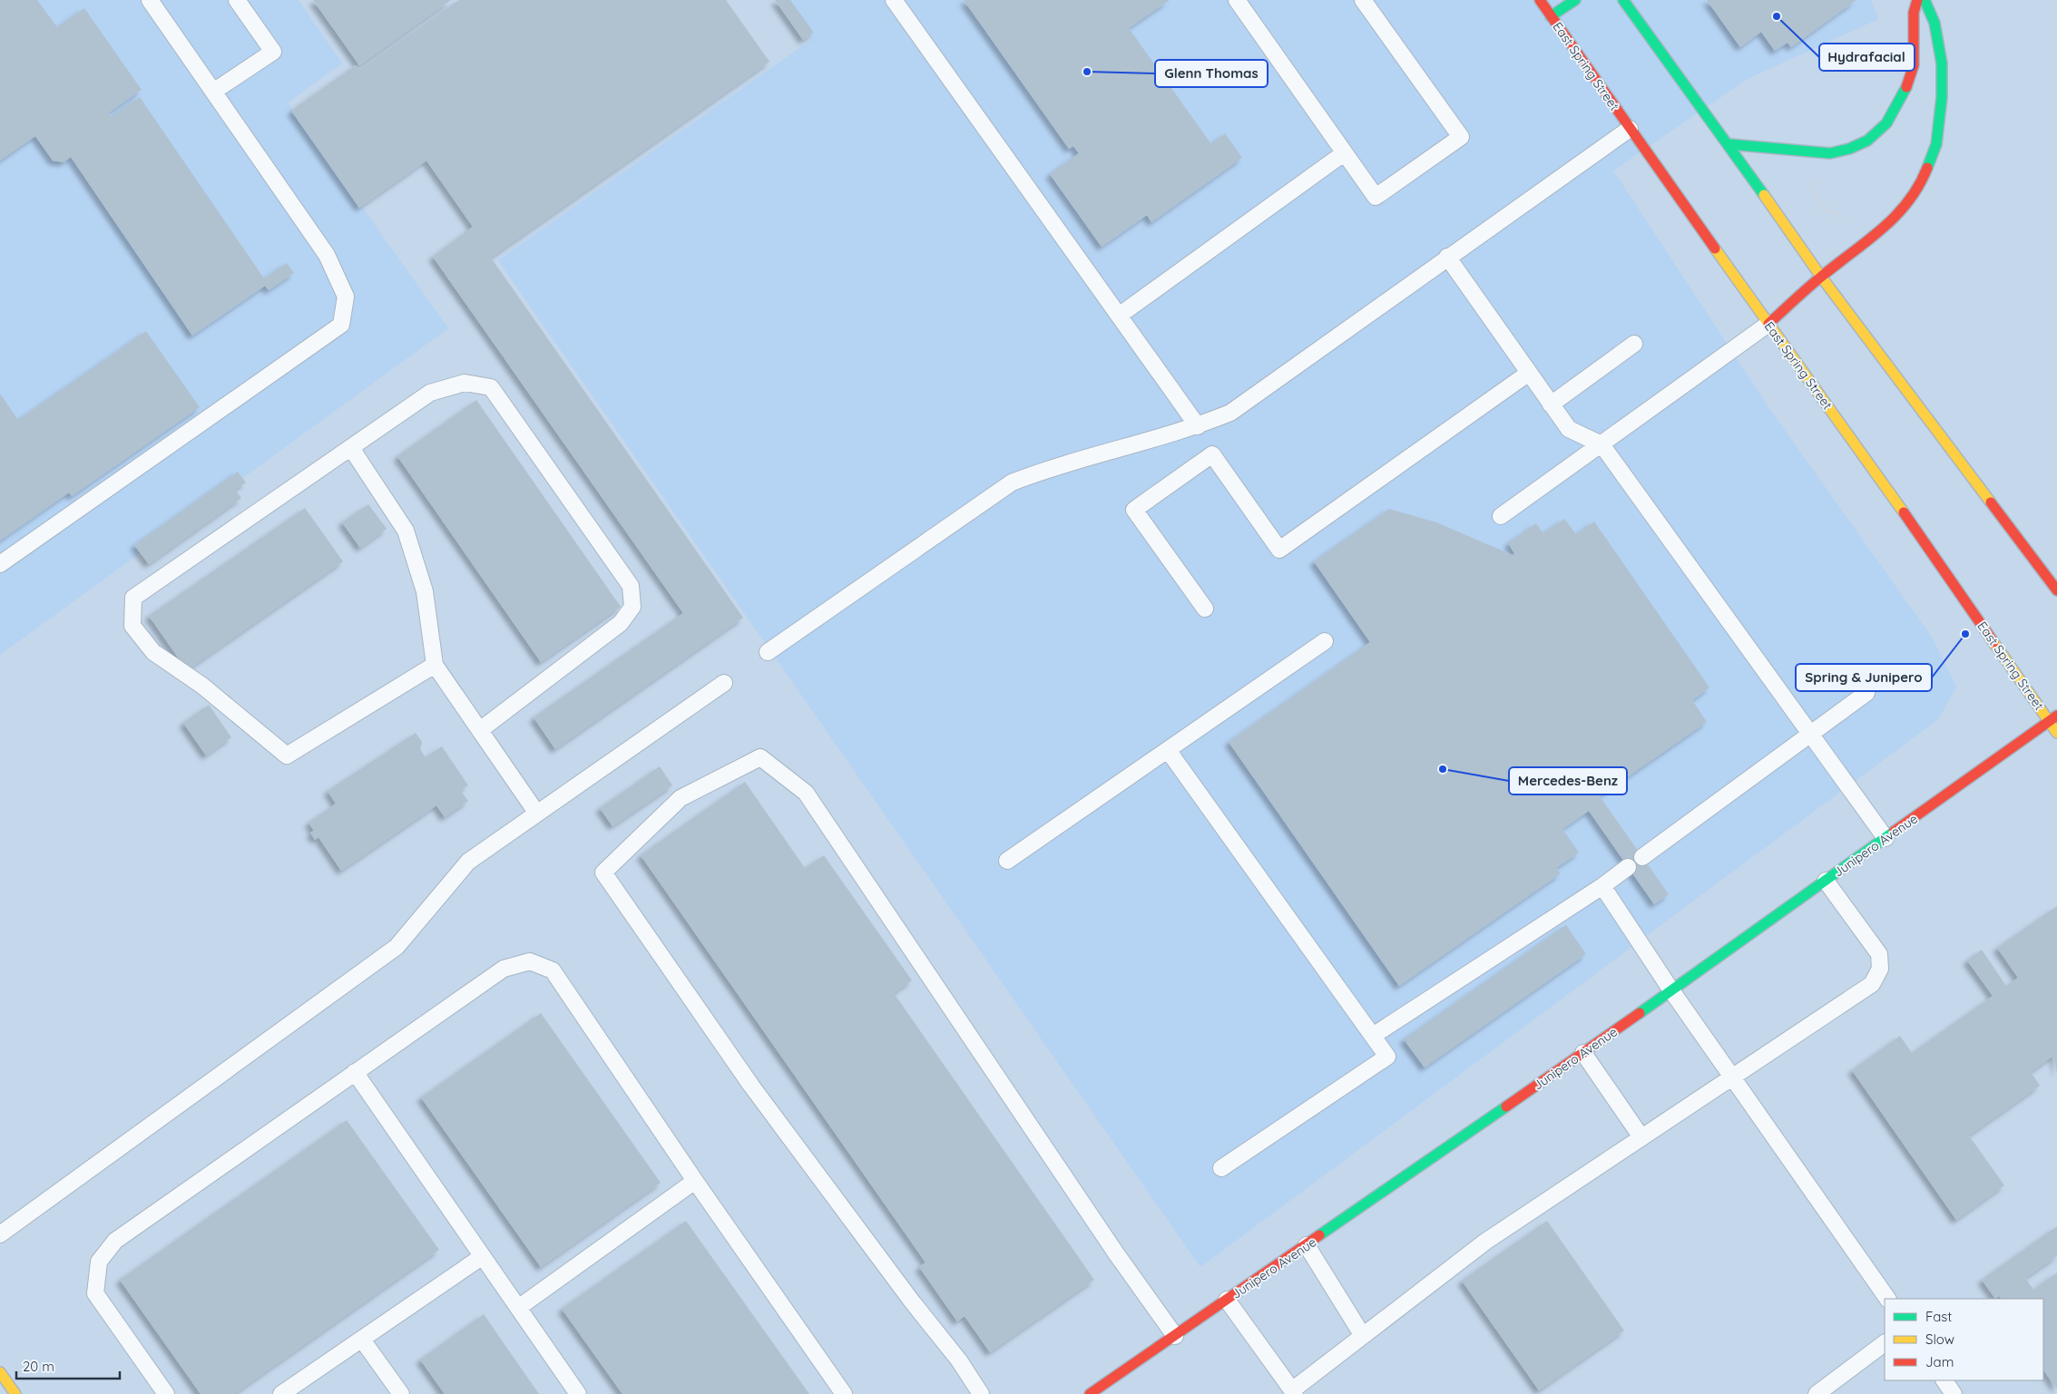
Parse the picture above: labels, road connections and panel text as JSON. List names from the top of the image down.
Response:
{
  "streets": {
    "main road": ["East Spring Street", "Junipero Avenue"]
  },
  "crossings": [
    ["East Spring Street", "Junipero Avenue"]
  ],
  "places": [
    "Hydrafacial",
    "Glenn Thomas",
    "Spring & Junipero",
    "Mercedes-Benz"
  ],
  "legend": ["Fast", "Slow", "Jam"],
  "scale_bar": "20 m"
}
